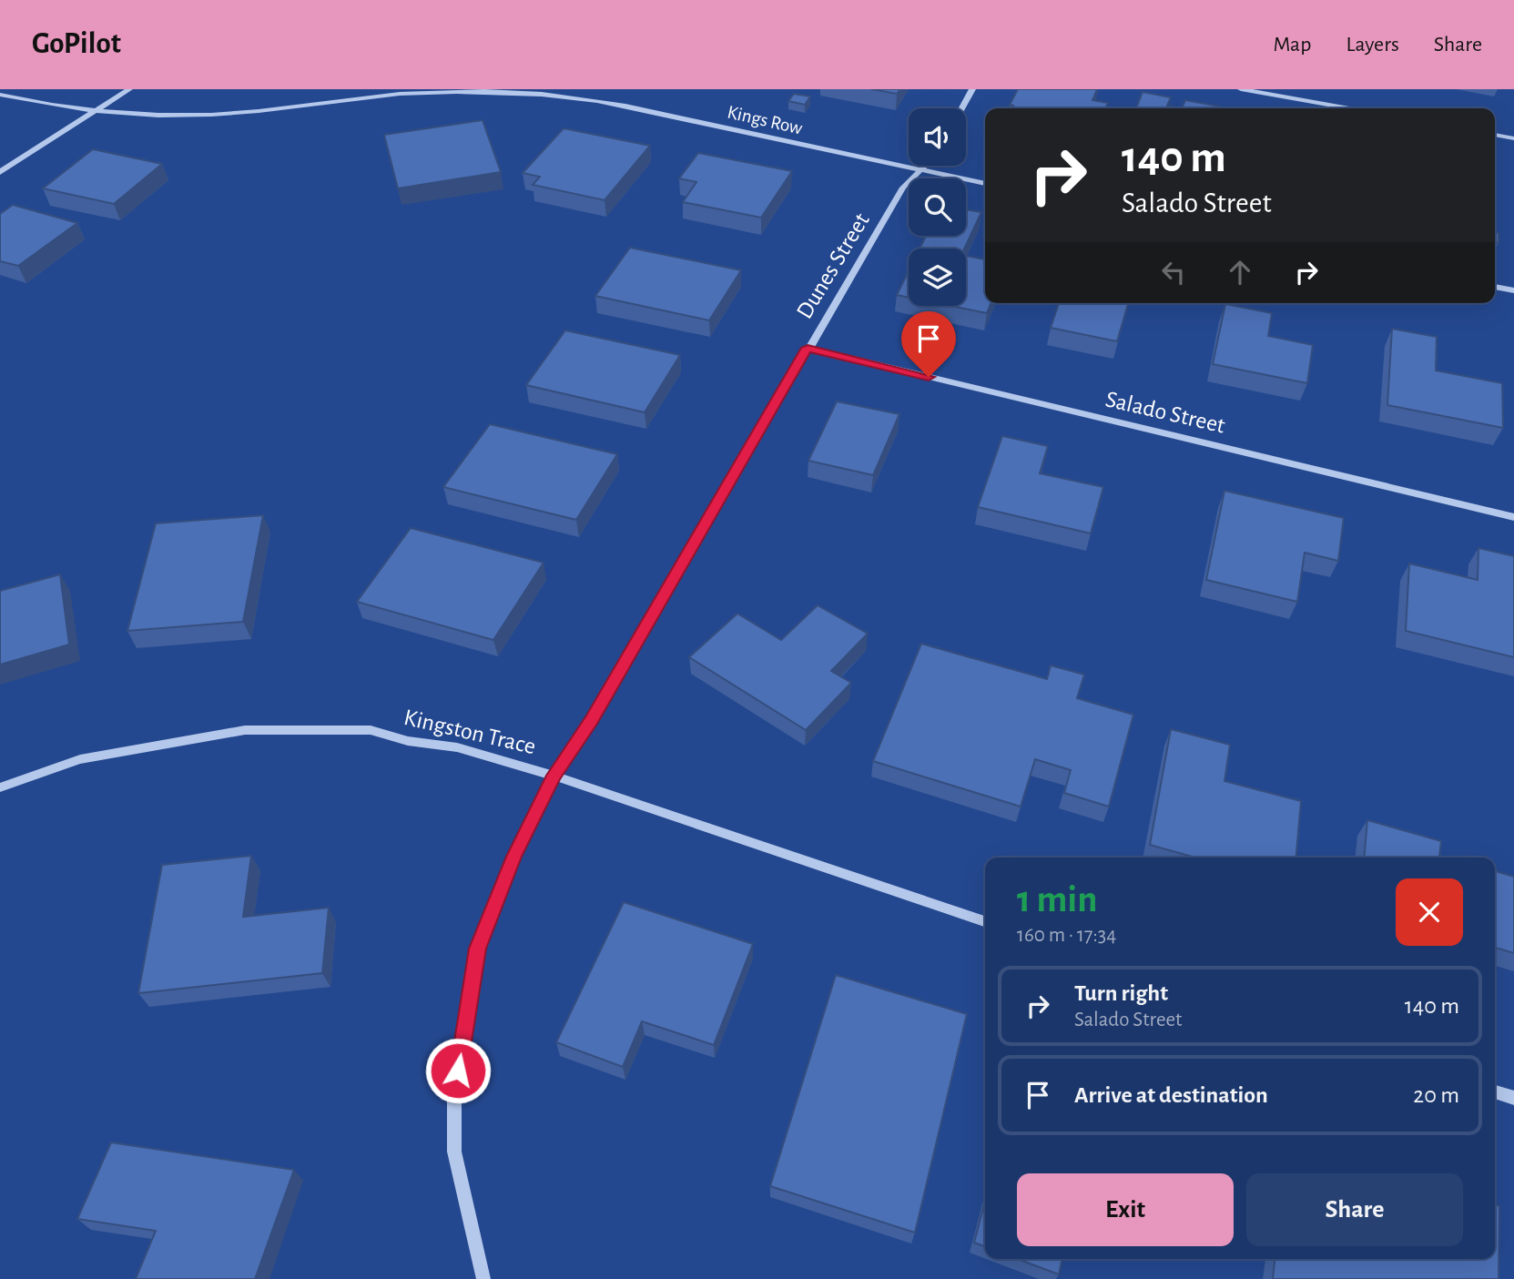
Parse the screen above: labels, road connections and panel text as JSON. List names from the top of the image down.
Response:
{
  "streets": {
    "street": [
      "Kings Row",
      "Dunes Street",
      "Salado Street",
      "Kingston Trace"
    ]
  },
  "crossings": [
    ["Kings Row", "Dunes Street"],
    ["Dunes Street", "Salado Street"],
    ["Dunes Street", "Kingston Trace"]
  ],
  "page": {
    "header": "GoPilot",
    "nav": ["Map", "Layers", "Share"],
    "turn": ["140 m", "Salado Street"],
    "heading": ["1 min", "160 m · 17:34"],
    "list": [
      {
        "name": "Turn right",
        "note": "Salado Street",
        "value": "140 m"
      },
      {
        "name": "Arrive at destination",
        "value": "20 m"
      }
    ],
    "buttons": ["Exit", "Share"]
  }
}
